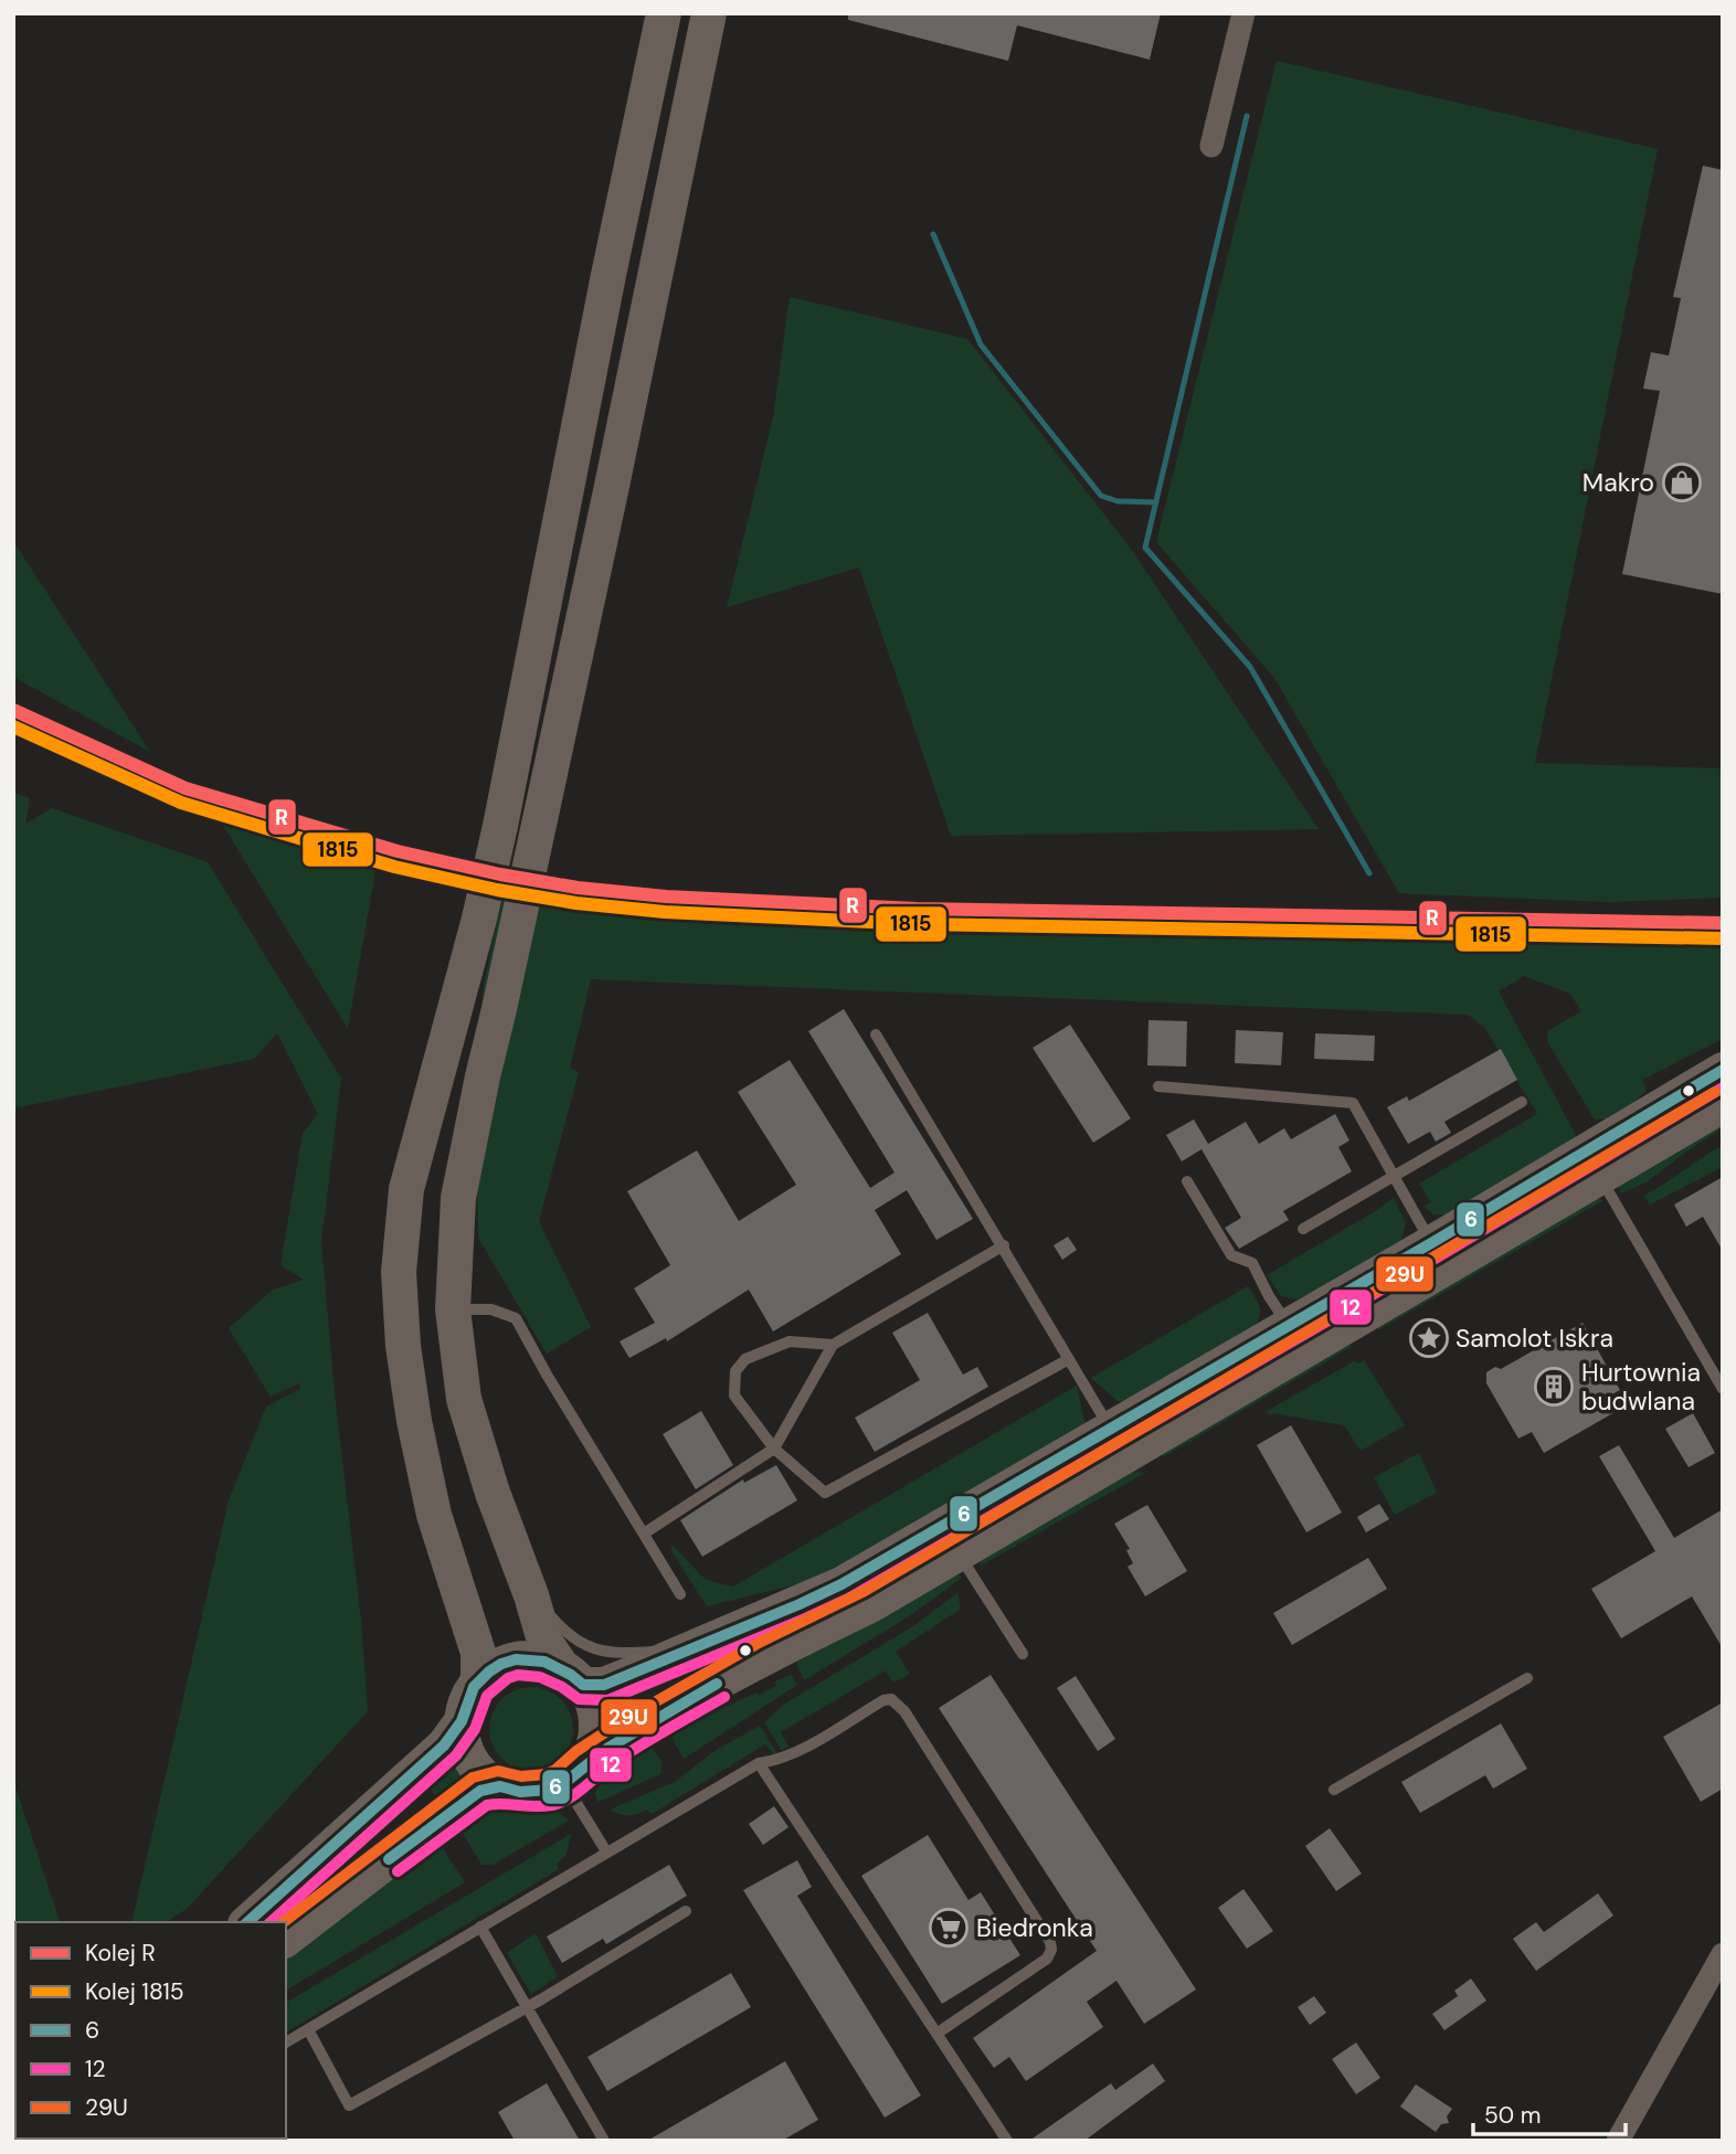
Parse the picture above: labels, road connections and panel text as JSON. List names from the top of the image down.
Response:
{
  "places": {
    "shop": ["Makro"],
    "place": ["Samolot Iskra"],
    "building": ["Hurtownia budwlana"],
    "supermarket": ["Biedronka"]
  },
  "lines": [
    "rail line R",
    "rail line 1815",
    "transit line 6",
    "transit line 12",
    "transit line 29U"
  ],
  "legend": [
    "Kolej R",
    "Kolej 1815",
    "6",
    "12",
    "29U"
  ],
  "scale_bar": "50 m"
}
